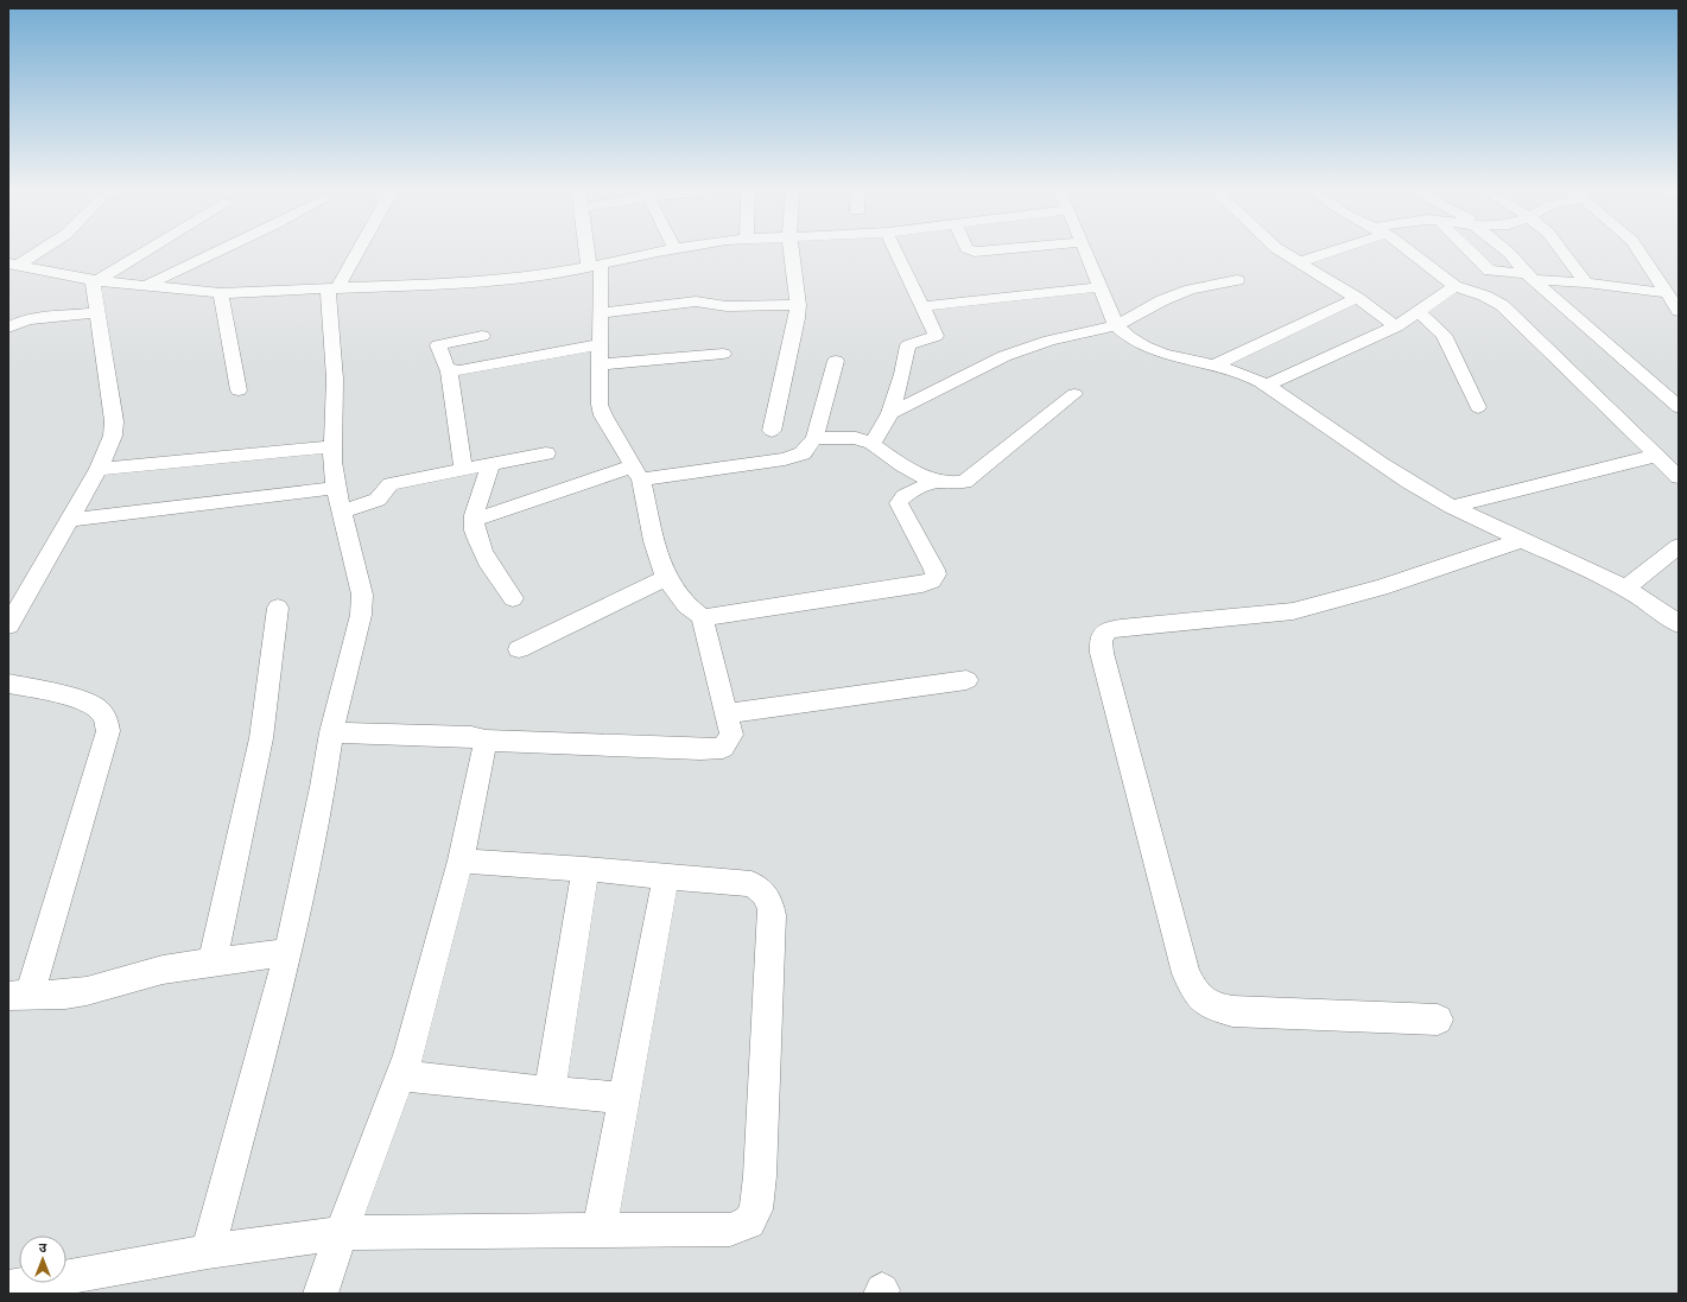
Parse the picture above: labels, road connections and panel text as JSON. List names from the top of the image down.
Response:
{
  "north": "top"
}
